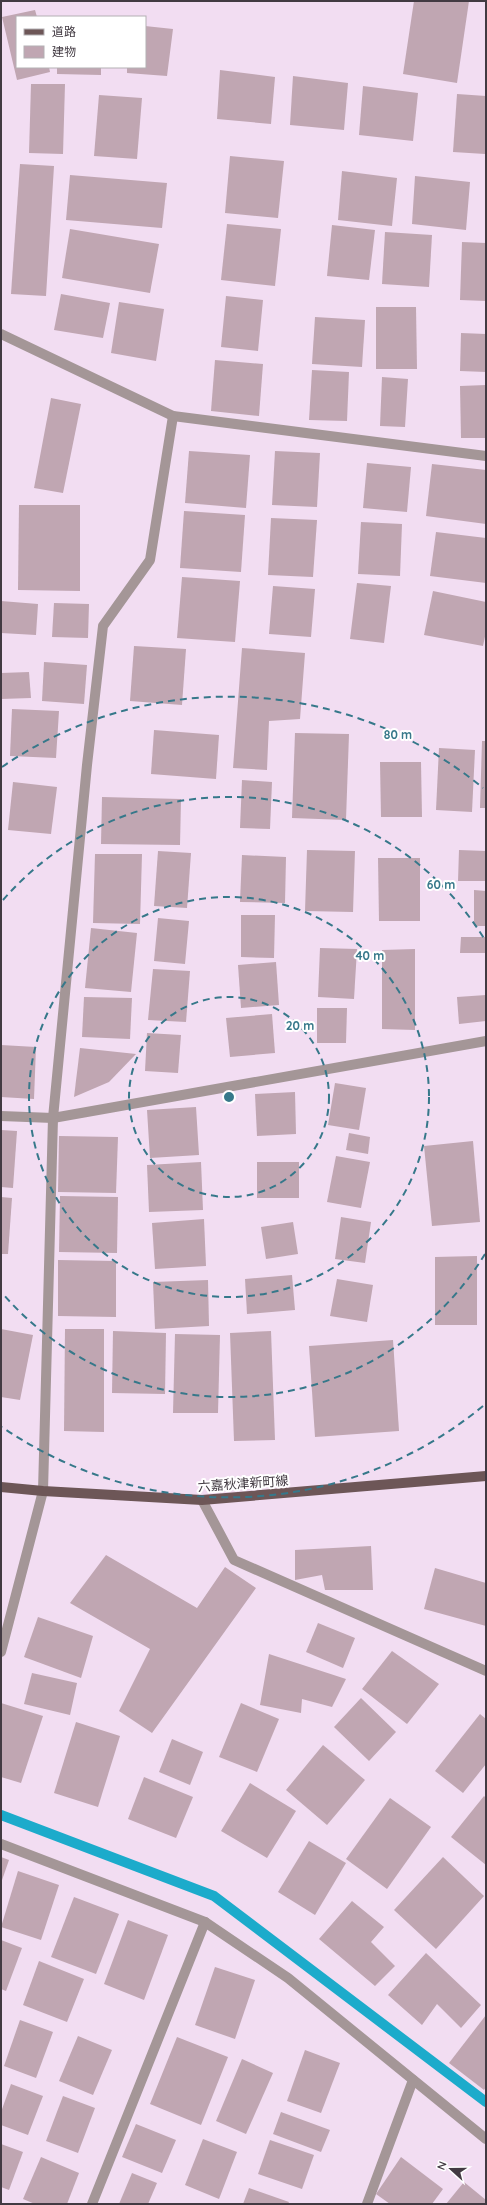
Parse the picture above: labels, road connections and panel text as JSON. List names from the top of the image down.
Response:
{
  "streets": {
    "main road": ["六嘉秋津新町線"]
  },
  "legend": ["道路", "建物"],
  "north": "left",
  "rings": [
    "80 m",
    "60 m",
    "40 m",
    "20 m"
  ]
}
